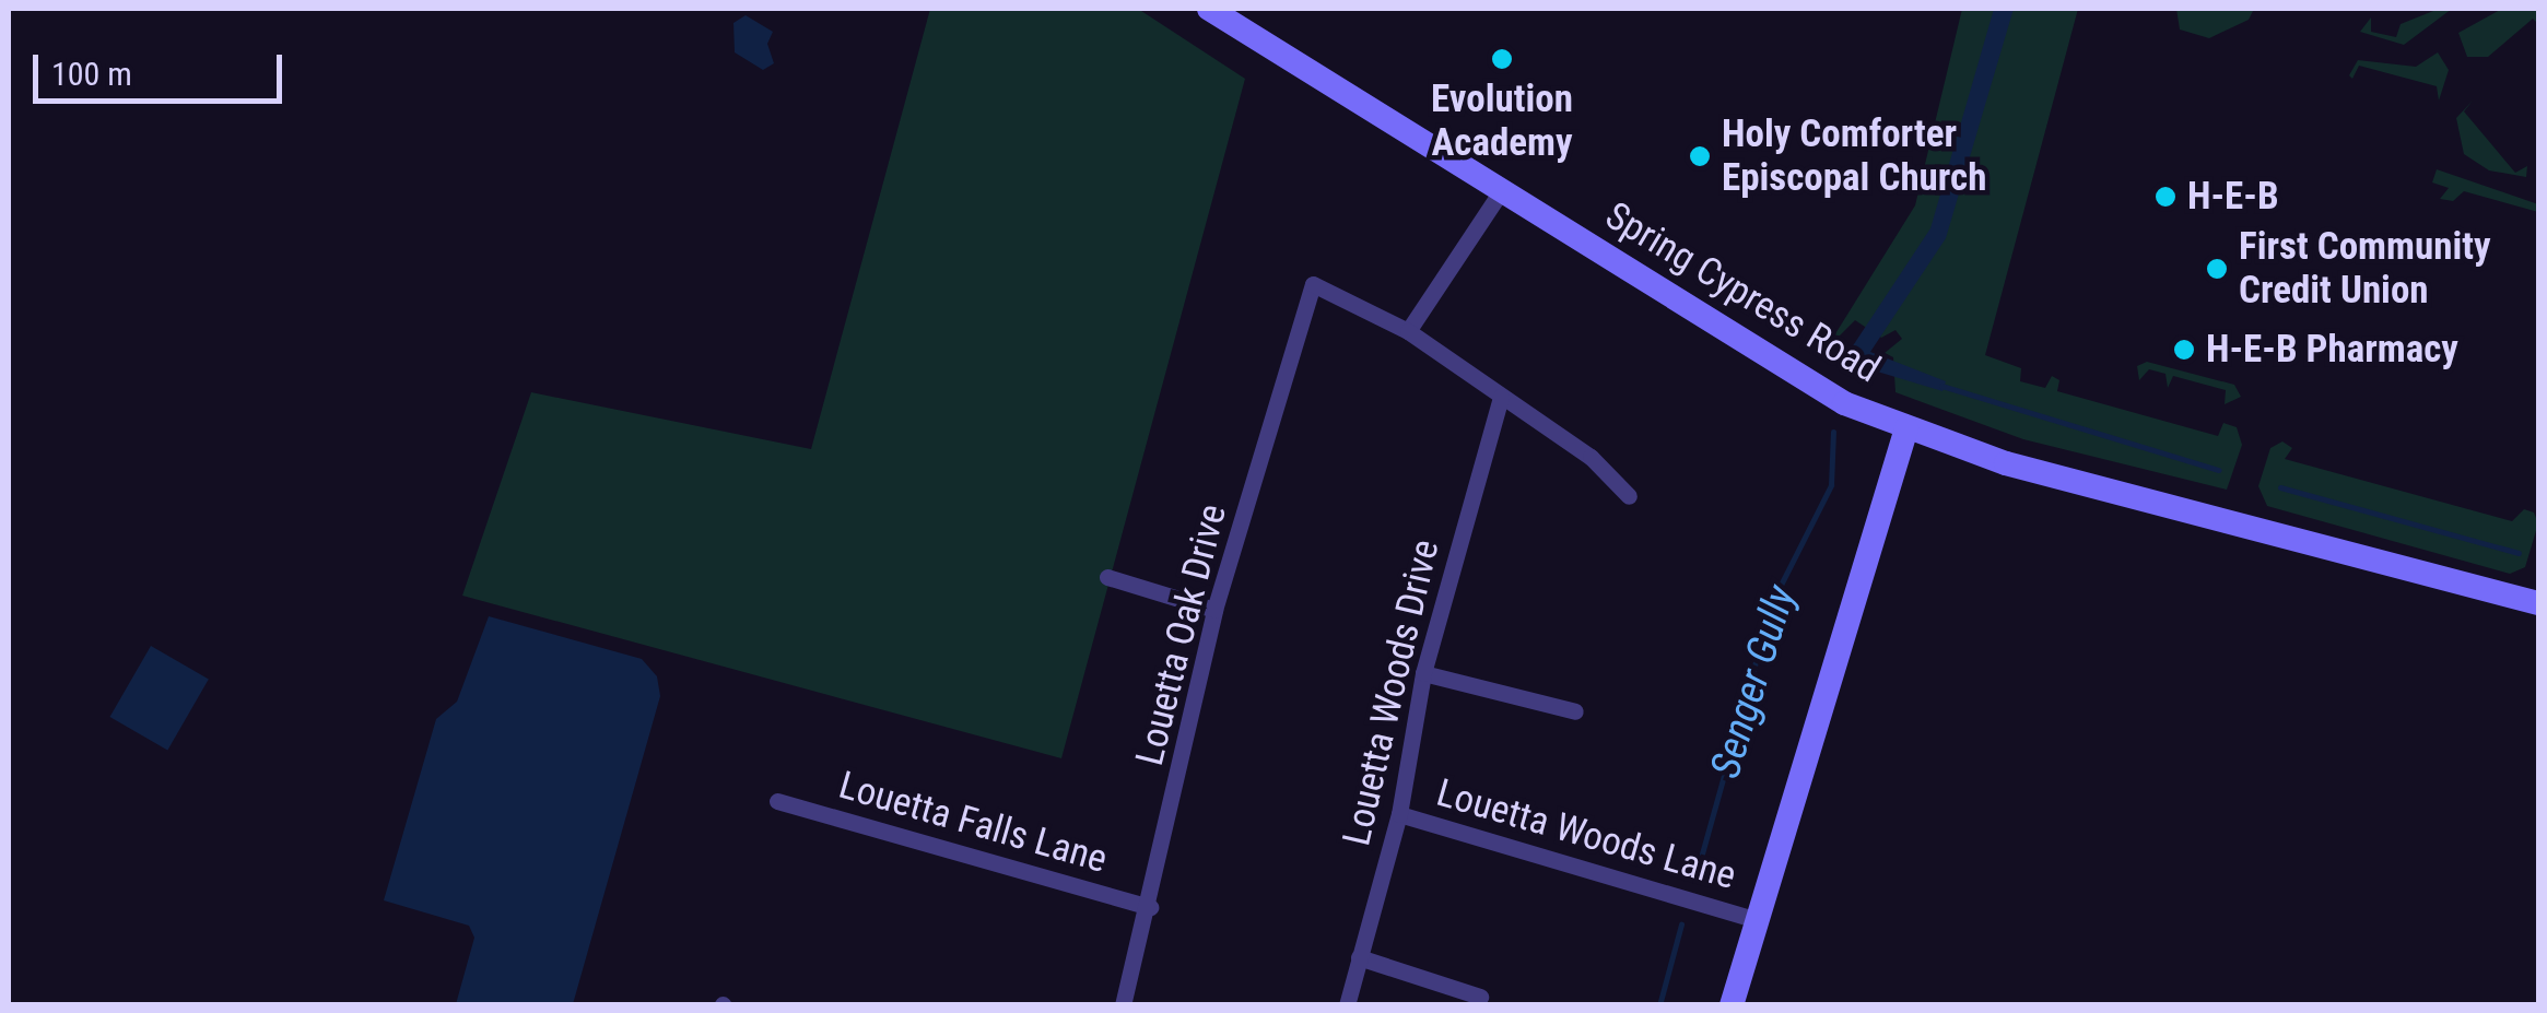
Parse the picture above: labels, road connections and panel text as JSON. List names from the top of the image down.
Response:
{
  "streets": {
    "main road": ["Spring Cypress Road"],
    "street": [
      "Louetta Oak Drive",
      "Louetta Woods Drive",
      "Louetta Falls Lane",
      "Louetta Woods Lane"
    ]
  },
  "crossings": [
    ["Louetta Oak Drive", "Louetta Falls Lane"],
    ["Louetta Woods Drive", "Louetta Woods Lane"]
  ],
  "water": ["Senger Gully"],
  "places": [
    "Evolution Academy",
    "Holy Comforter Episcopal Church",
    "H-E-B",
    "First Community Credit Union",
    "H-E-B Pharmacy"
  ],
  "scale_bar": "100 m"
}
